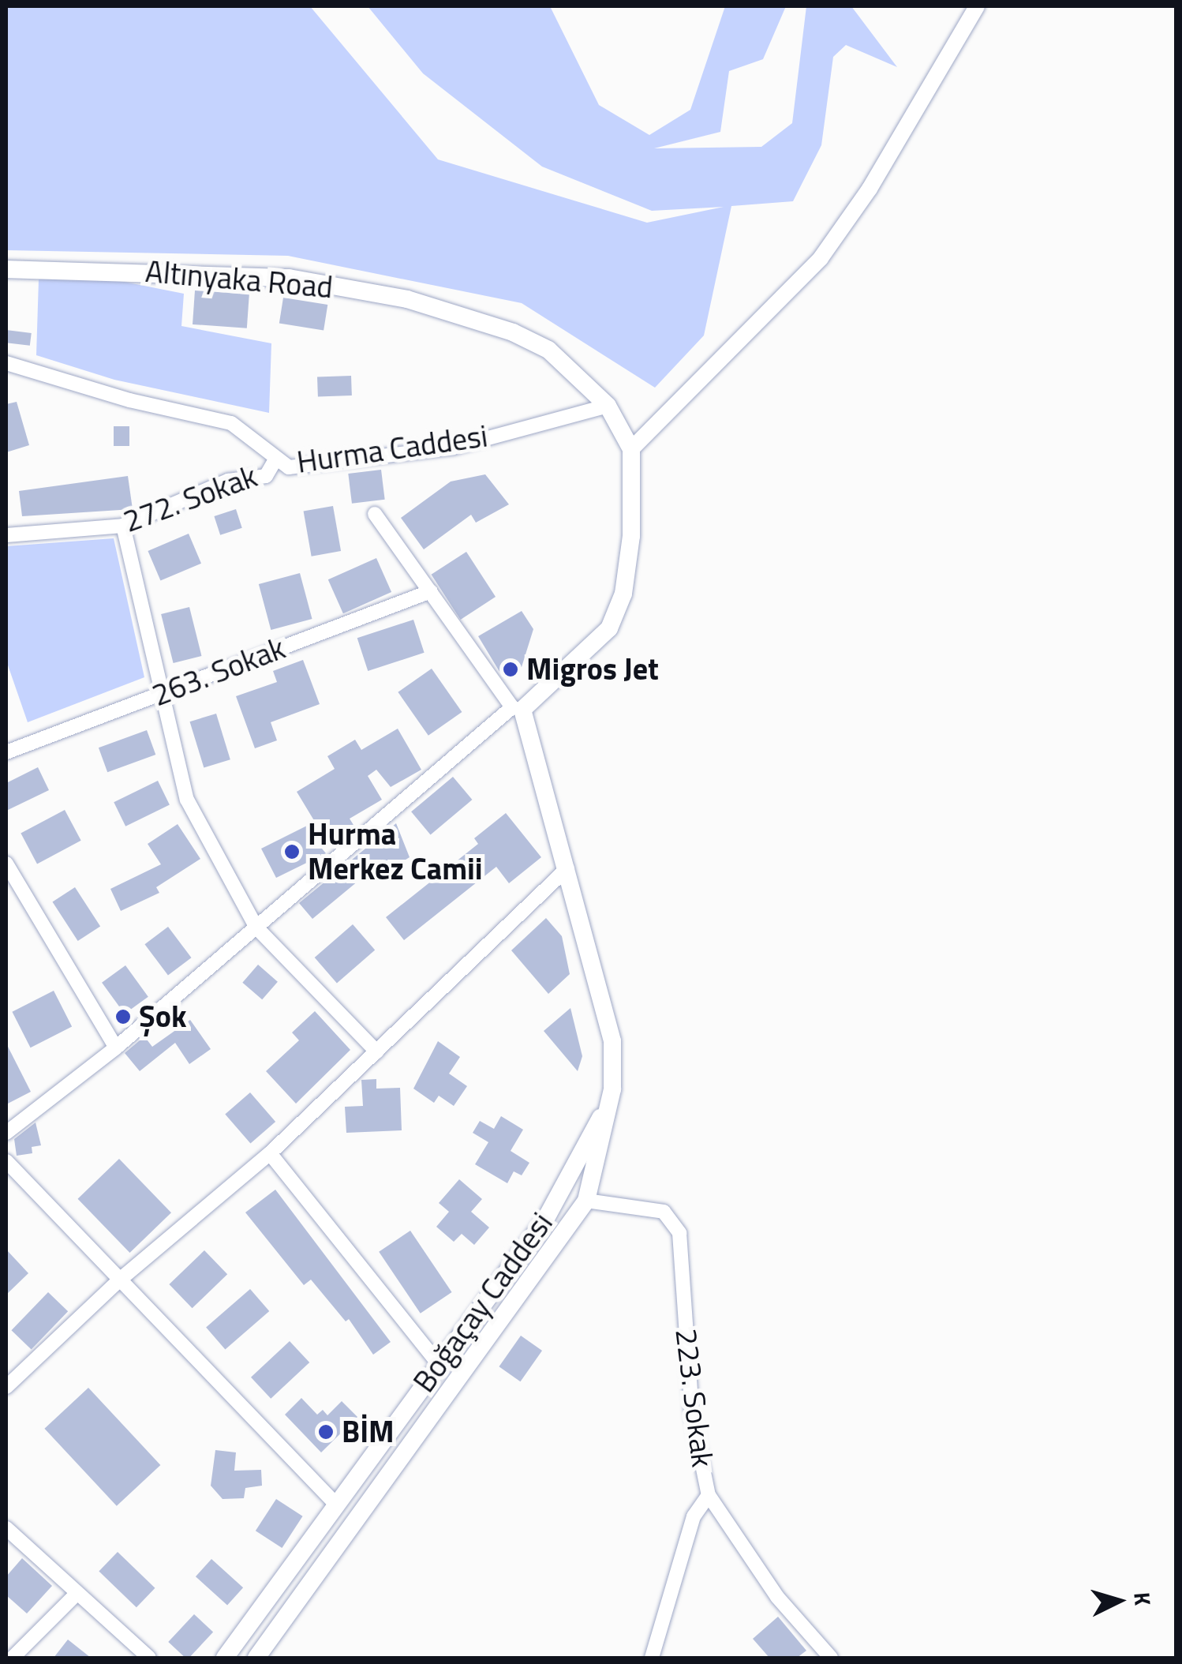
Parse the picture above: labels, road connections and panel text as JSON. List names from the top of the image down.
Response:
{
  "streets": {
    "main road": ["Altınyaka Road", "Boğaçay Caddesi"],
    "street": [
      "Hurma Caddesi",
      "272. Sokak",
      "263. Sokak",
      "223. Sokak"
    ]
  },
  "crossings": [
    ["Altınyaka Road", "Hurma Caddesi"],
    ["Altınyaka Road", "Boğaçay Caddesi"],
    ["Hurma Caddesi", "272. Sokak"],
    ["Boğaçay Caddesi", "223. Sokak"]
  ],
  "places": [
    "Migros Jet",
    "Hurma Merkez Camii",
    "Şok",
    "BİM"
  ],
  "north": "right"
}
